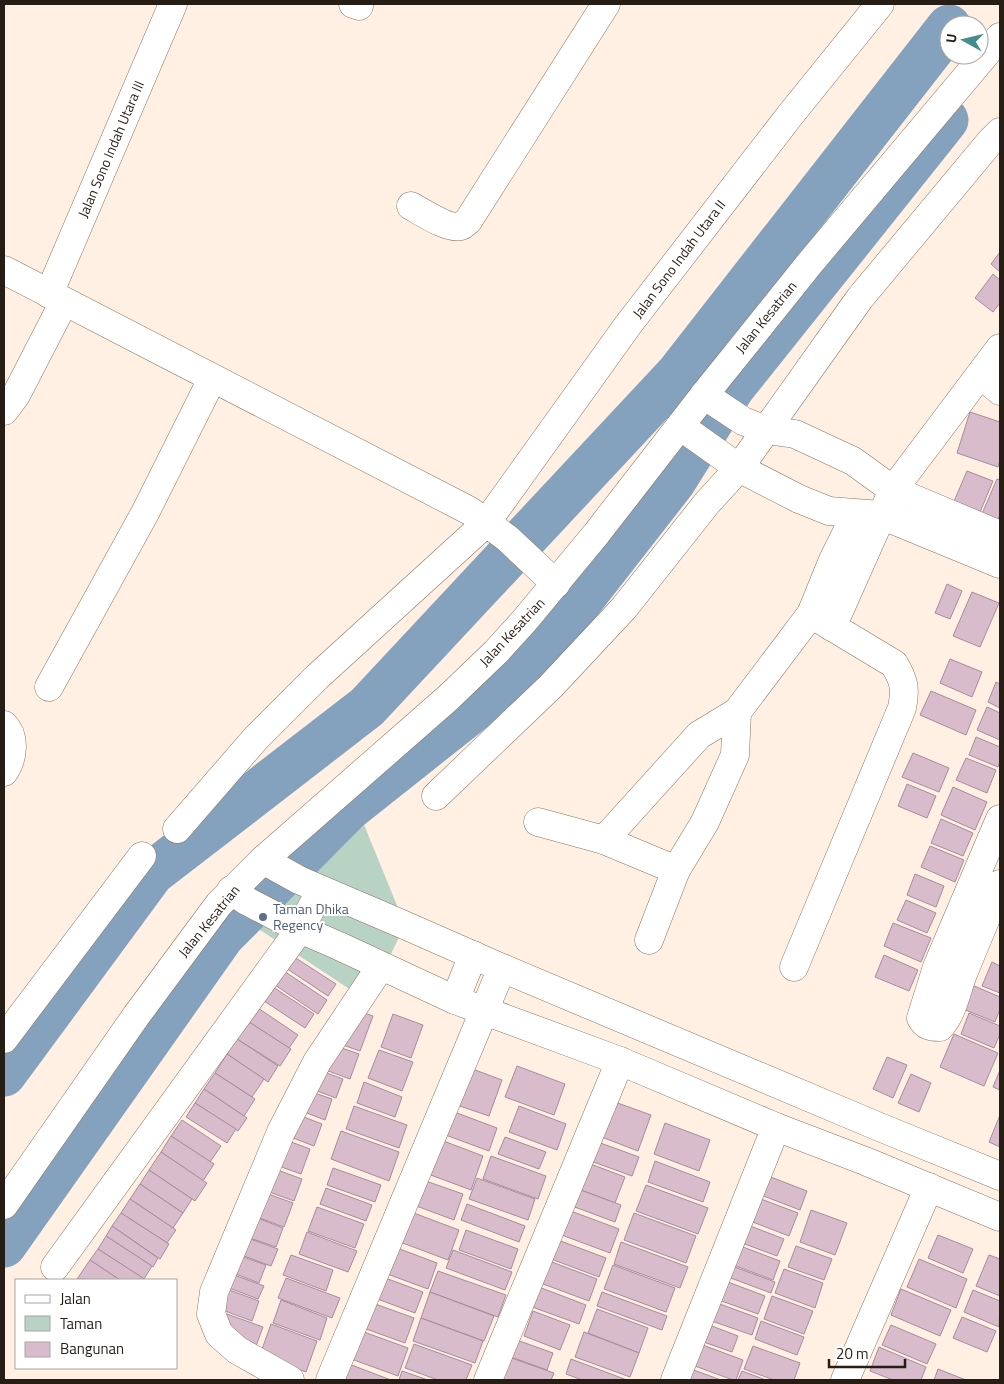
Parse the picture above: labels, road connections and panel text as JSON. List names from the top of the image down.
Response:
{
  "streets": {
    "street": ["Jalan Sono Indah Utara III", "Jalan Sono Indah Utara II", "Jalan Kesatrian"]
  },
  "places": ["Taman Dhika Regency"],
  "legend": ["Jalan", "Taman", "Bangunan"],
  "scale_bar": "20 m",
  "north": "left"
}
